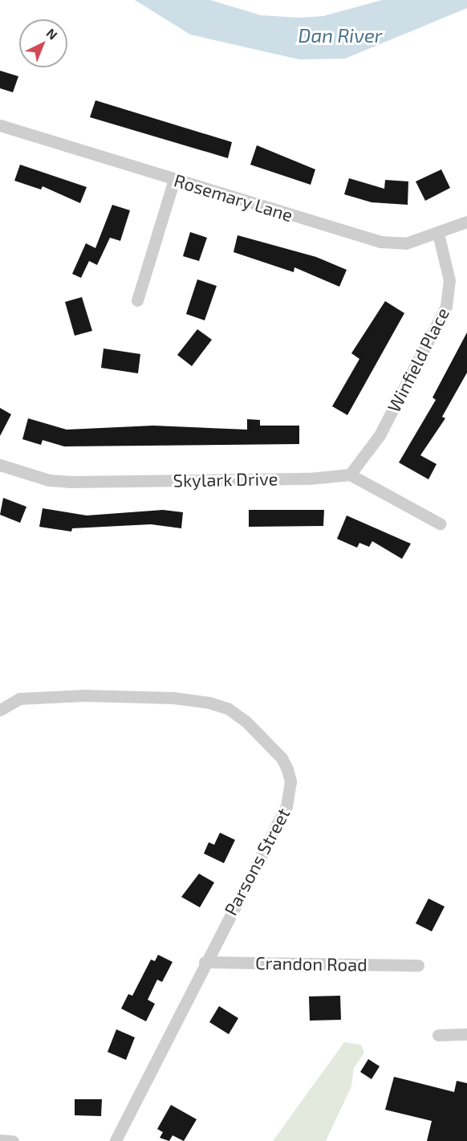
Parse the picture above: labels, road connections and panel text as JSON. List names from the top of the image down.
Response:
{
  "streets": {
    "street": [
      "Rosemary Lane",
      "Winfield Place",
      "Skylark Drive",
      "Parsons Street",
      "Crandon Road"
    ]
  },
  "crossings": [
    ["Rosemary Lane", "Winfield Place"],
    ["Winfield Place", "Skylark Drive"],
    ["Parsons Street", "Crandon Road"]
  ],
  "water": ["Dan River"],
  "north": "top right"
}
